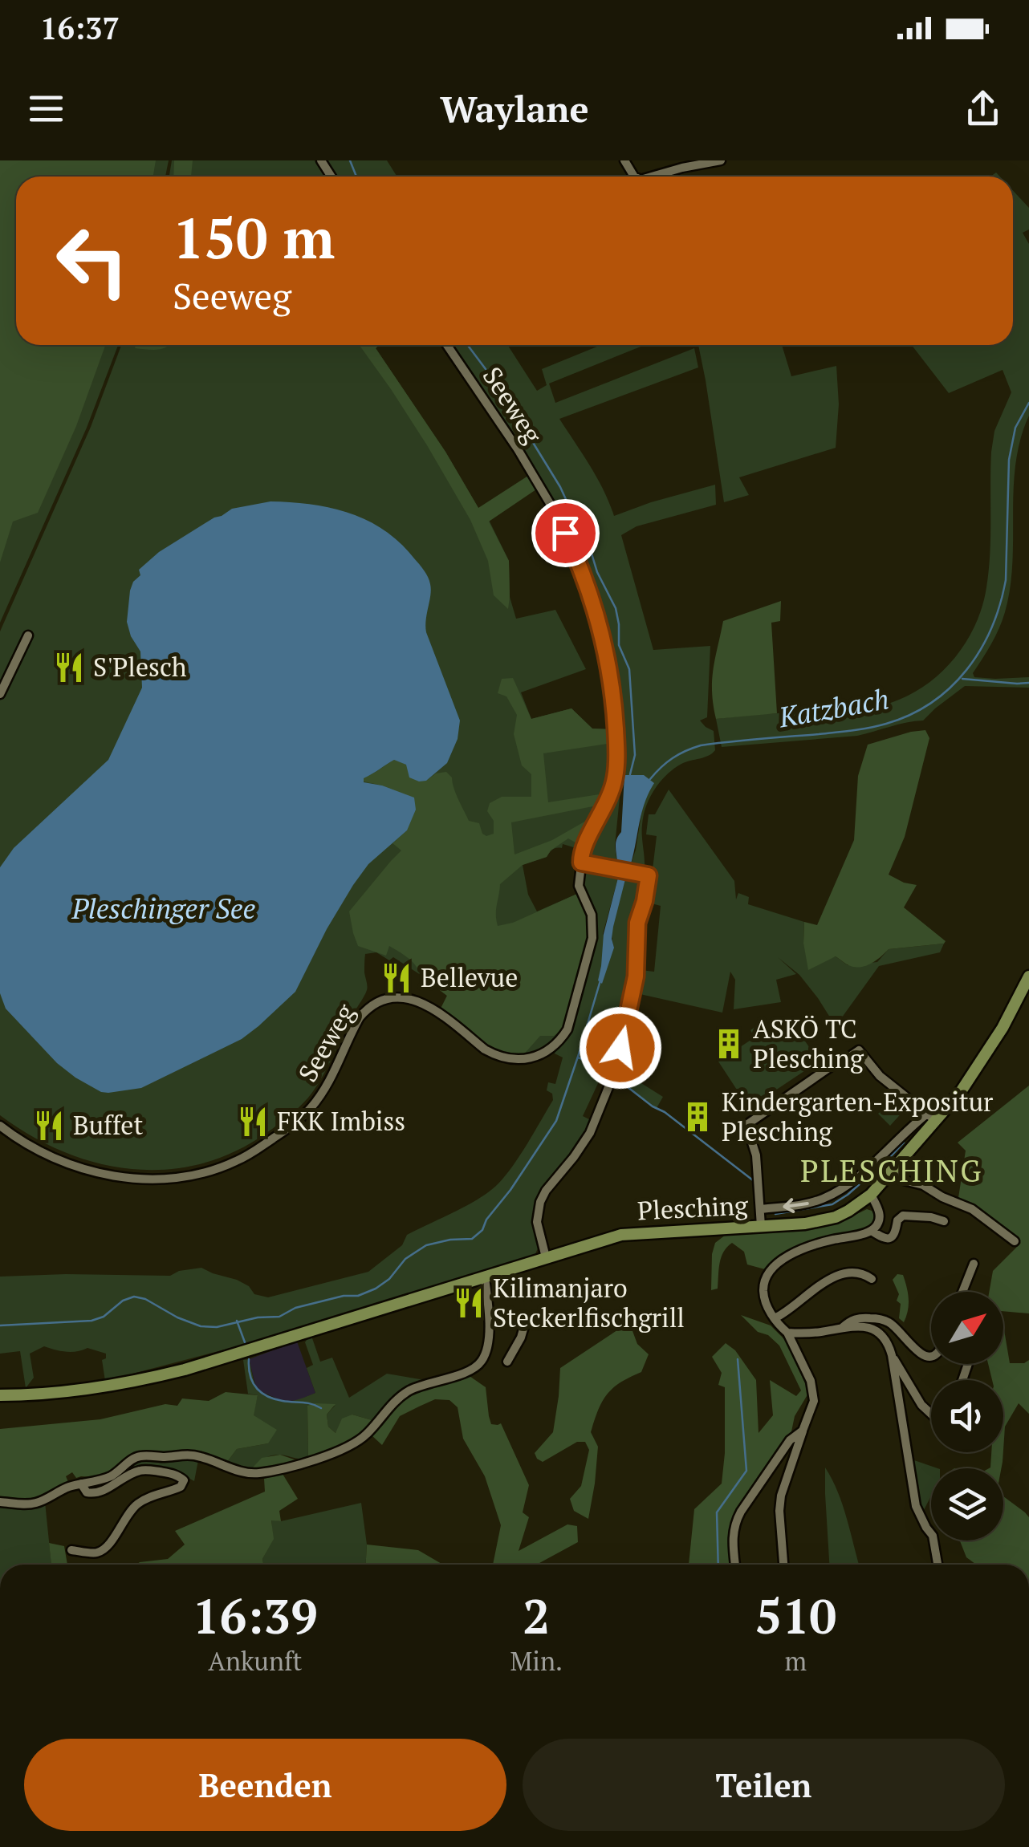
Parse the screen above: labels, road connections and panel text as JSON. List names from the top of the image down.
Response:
{
  "streets": {
    "main road": ["Plesching"],
    "street": ["Seeweg"]
  },
  "districts": ["PLESCHING"],
  "water": ["Katzbach", "Pleschinger See"],
  "places": {
    "restaurant": [
      "S'Plesch",
      "Bellevue",
      "FKK Imbiss",
      "Buffet",
      "Kilimanjaro Steckerlfischgrill"
    ],
    "building": ["ASKÖ TC Plesching", "Kindergarten-Expositur Plesching"]
  },
  "north": "top right",
  "page": {
    "status": "16:37",
    "header": "Waylane",
    "turn": ["150 m", "Seeweg"],
    "eta": [
      "16:39",
      "Ankunft",
      "2",
      "Min.",
      "510",
      "m"
    ],
    "buttons": ["Beenden", "Teilen"]
  }
}
